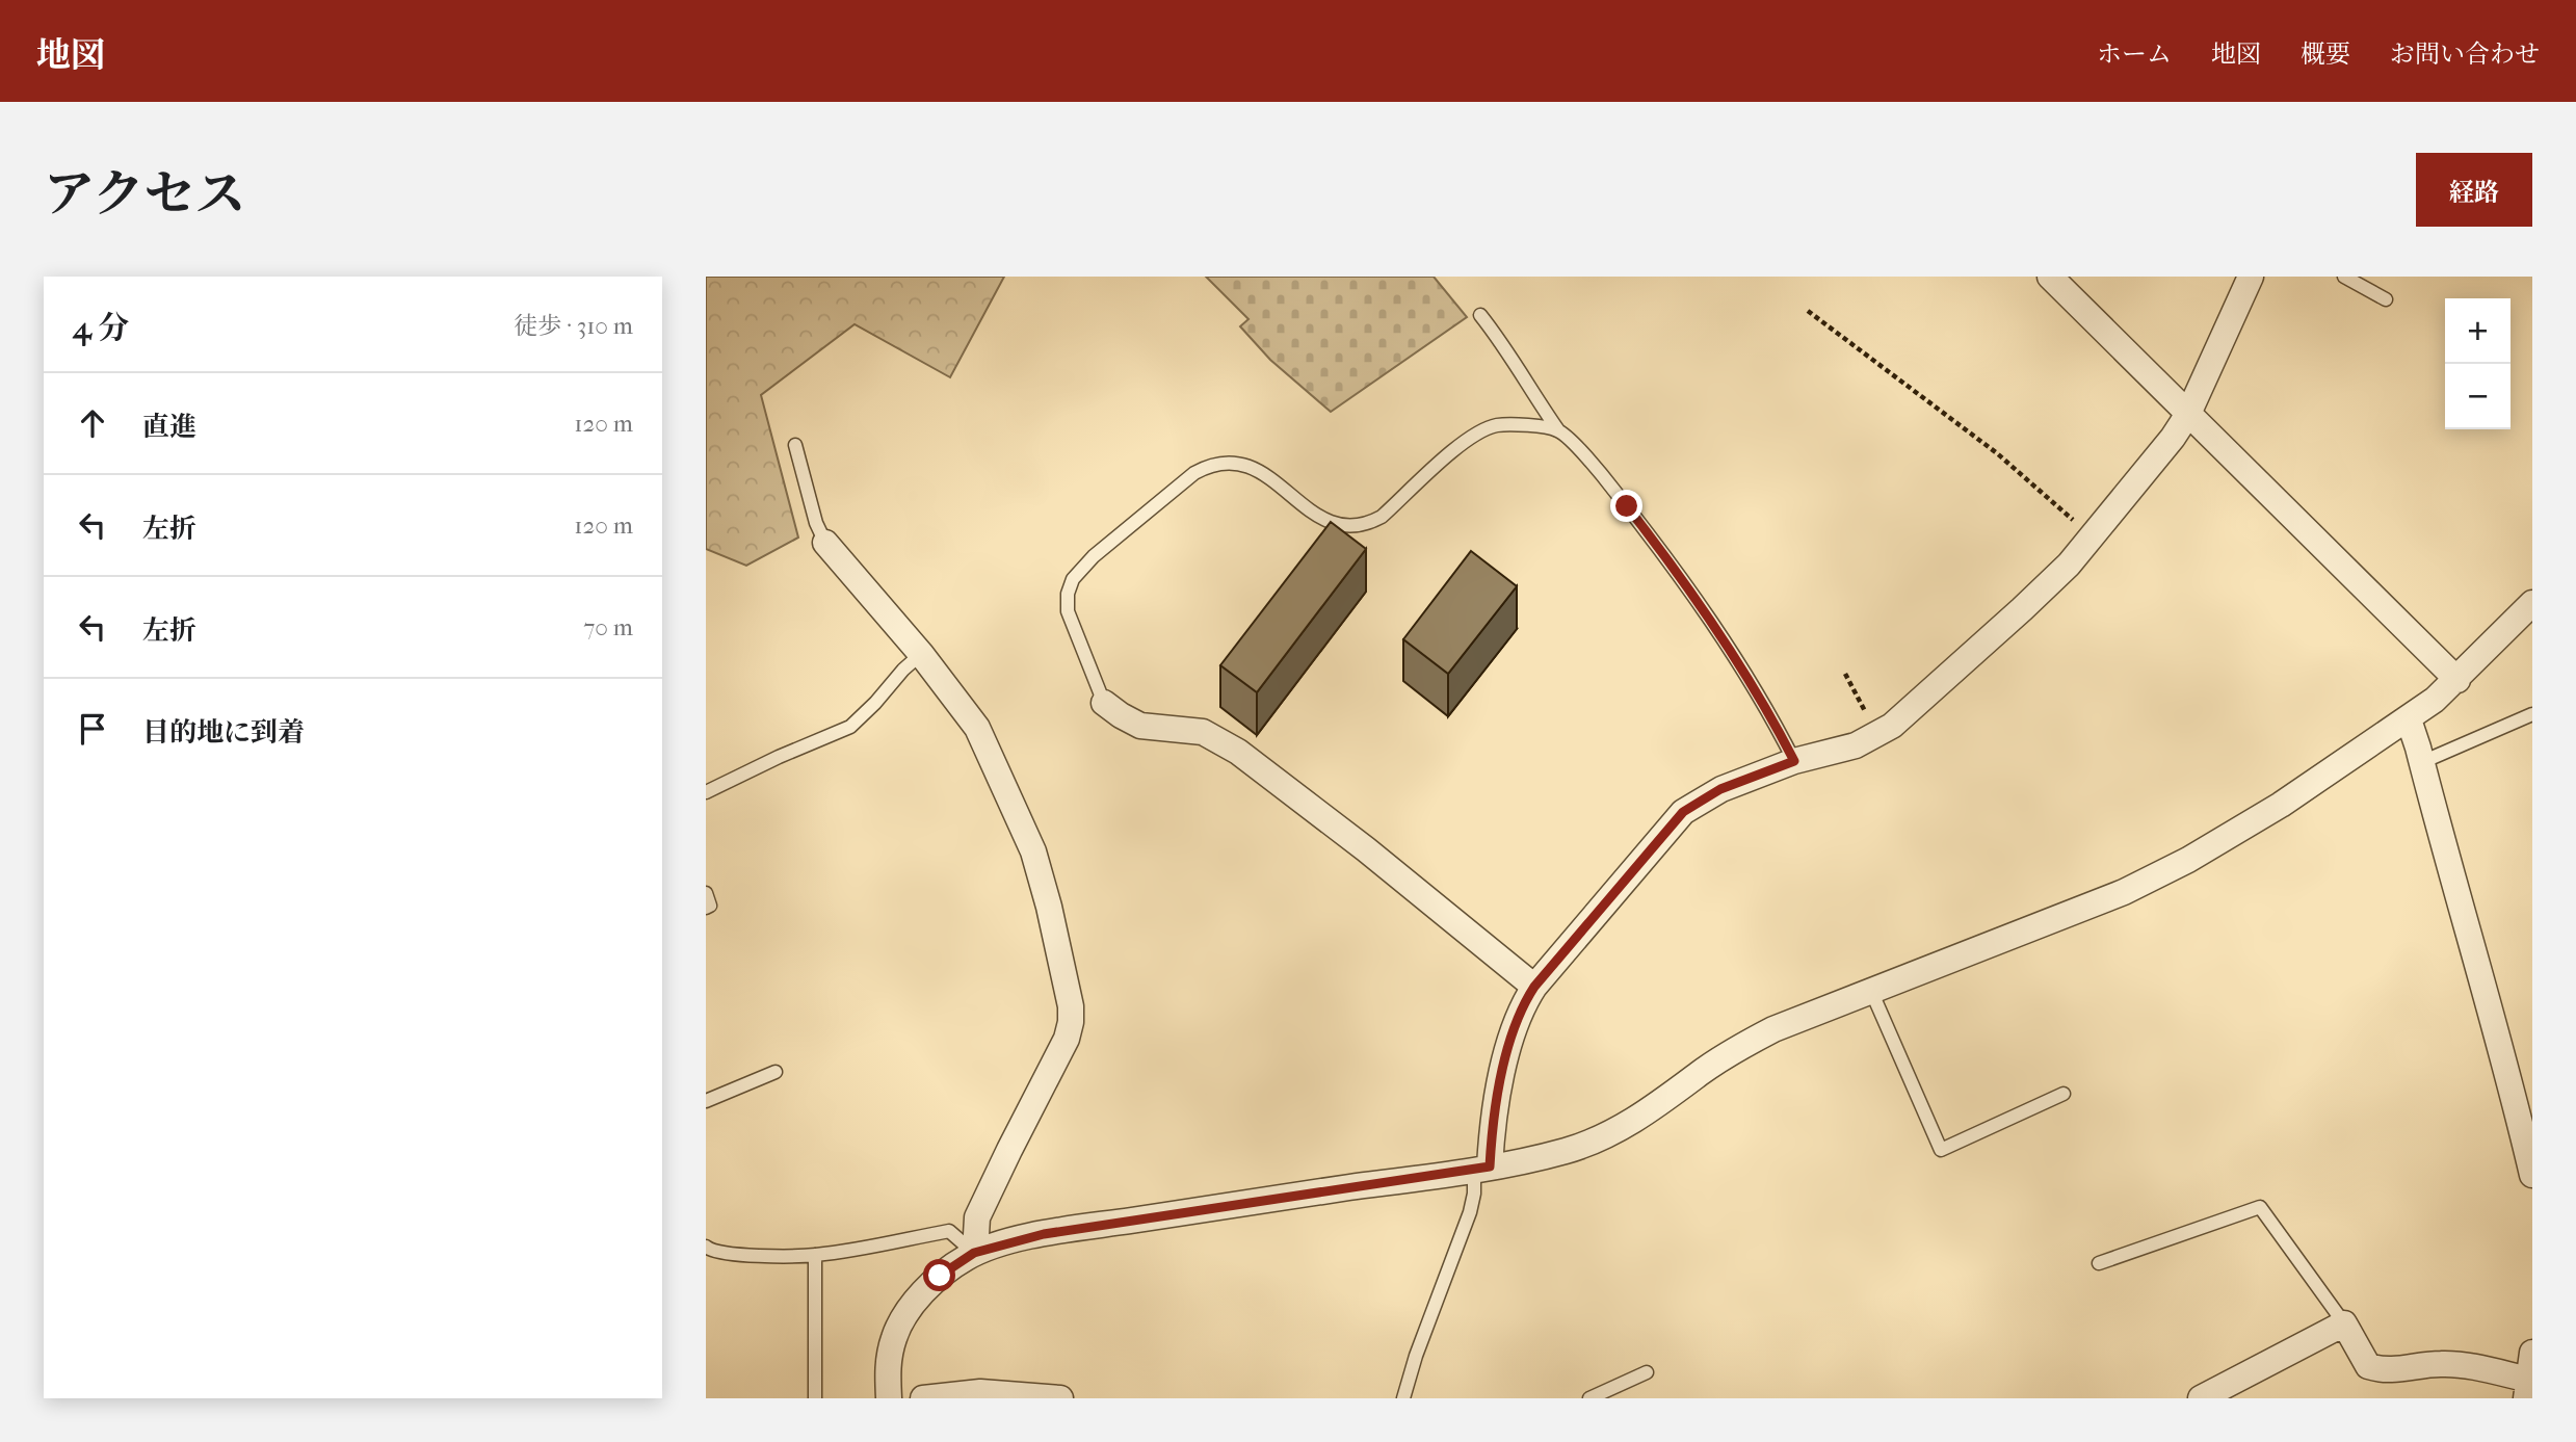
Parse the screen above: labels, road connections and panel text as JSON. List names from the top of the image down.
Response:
{
  "page": {
    "header": "地図",
    "nav": [
      "ホーム",
      "地図",
      "概要",
      "お問い合わせ"
    ],
    "title": "アクセス",
    "buttons": "経路",
    "heading": ["4 分", "徒歩 · 310 m"],
    "map_buttons": ["+", "−"],
    "list": [
      ["直進", "120 m"],
      ["左折", "120 m"],
      ["左折", "70 m"],
      "目的地に到着"
    ]
  }
}
